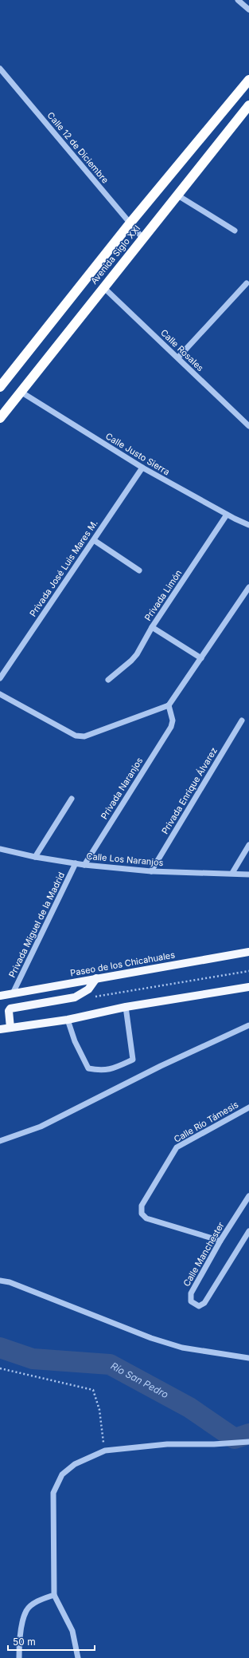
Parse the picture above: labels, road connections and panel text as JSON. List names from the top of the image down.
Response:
{
  "streets": {
    "highway": ["Avenida Siglo XXI"],
    "main road": ["Paseo de los Chicahuales"],
    "street": [
      "Calle 12 de Diciembre",
      "Calle Rosales",
      "Calle Justo Sierra",
      "Privada José Luis Mares M.",
      "Privada Limón",
      "Privada Naranjos",
      "Privada Enrique Álvarez",
      "Calle Los Naranjos",
      "Privada Miguel de la Madrid",
      "Calle Río Támesis",
      "Calle Manchester"
    ]
  },
  "crossings": [
    ["Calle 12 de Diciembre", "Avenida Siglo XXI"],
    ["Avenida Siglo XXI", "Calle Rosales"],
    ["Avenida Siglo XXI", "Calle Justo Sierra"],
    ["Calle Justo Sierra", "Privada José Luis Mares M."],
    ["Calle Justo Sierra", "Privada Limón"],
    ["Privada Naranjos", "Calle Los Naranjos"],
    ["Privada Enrique Álvarez", "Calle Los Naranjos"],
    ["Calle Los Naranjos", "Privada Miguel de la Madrid"],
    ["Privada Miguel de la Madrid", "Paseo de los Chicahuales"],
    ["Calle Río Támesis", "Calle Manchester"]
  ],
  "water": ["Río San Pedro"],
  "scale_bar": "50 m"
}
